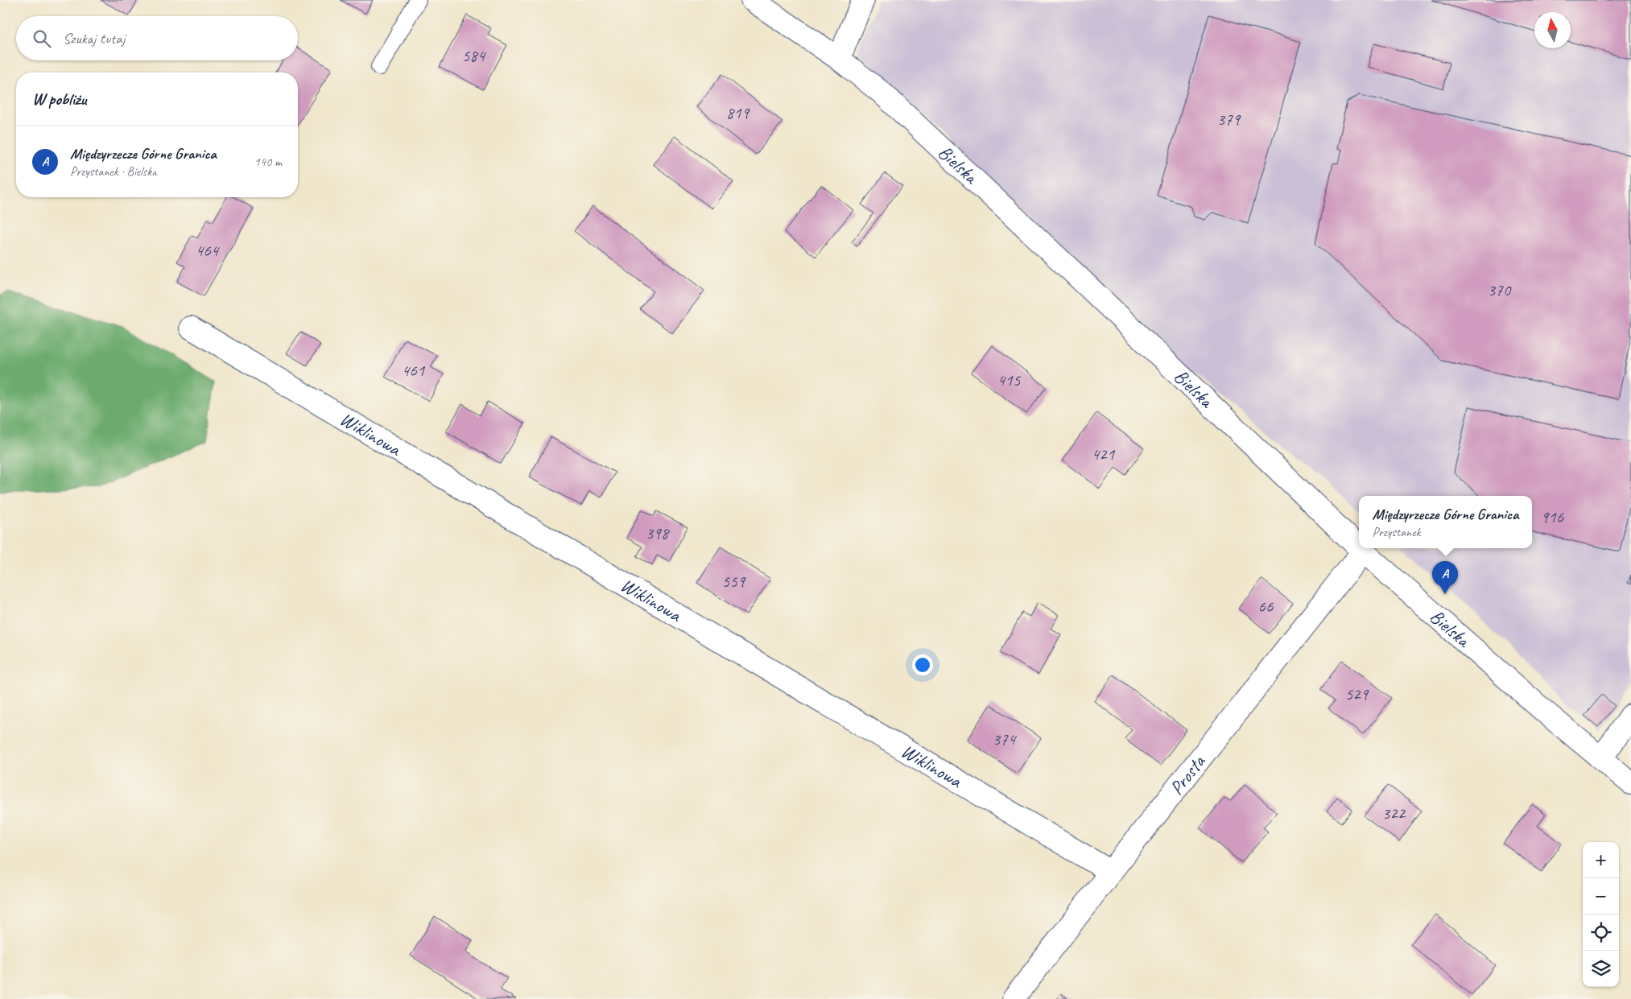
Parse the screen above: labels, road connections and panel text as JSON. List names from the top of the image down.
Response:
{
  "streets": {
    "street": ["Bielska", "Wiklinowa", "Prosta"]
  },
  "crossings": [
    ["Bielska", "Prosta"],
    ["Wiklinowa", "Prosta"]
  ],
  "house_numbers": [
    "584",
    "819",
    "379",
    "464",
    "370",
    "461",
    "415",
    "421",
    "916",
    "398",
    "559",
    "66",
    "529",
    "374",
    "322"
  ],
  "north": "top",
  "page": {
    "search": "Szukaj tutaj",
    "heading": "W pobliżu",
    "list": [
      {
        "mark": "A",
        "name": "Międzyrzecze Górne Granica",
        "note": "Przystanek · Bielska",
        "value": "140 m"
      }
    ],
    "popup": ["Międzyrzecze Górne Granica", "Przystanek"],
    "pins": "A",
    "map_buttons": ["+", "−"]
  }
}
